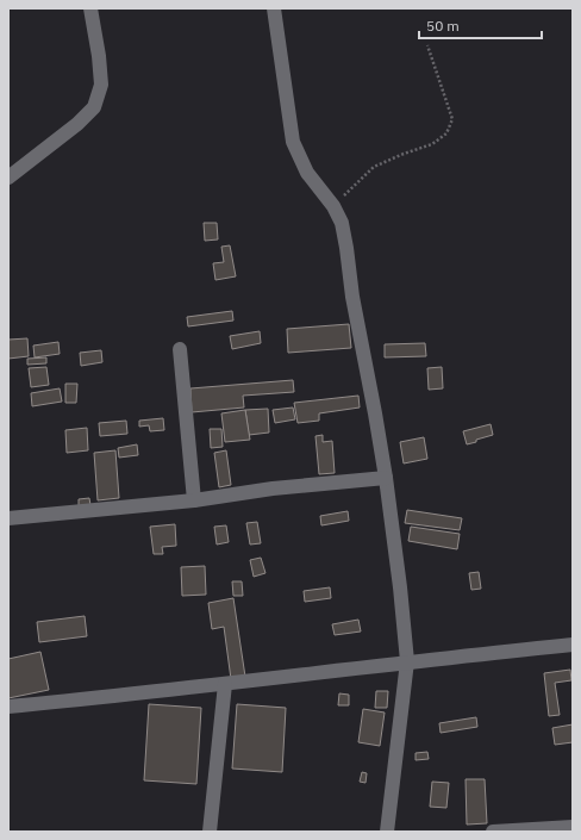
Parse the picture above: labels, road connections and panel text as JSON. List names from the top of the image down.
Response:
{
  "scale_bar": "50 m"
}
